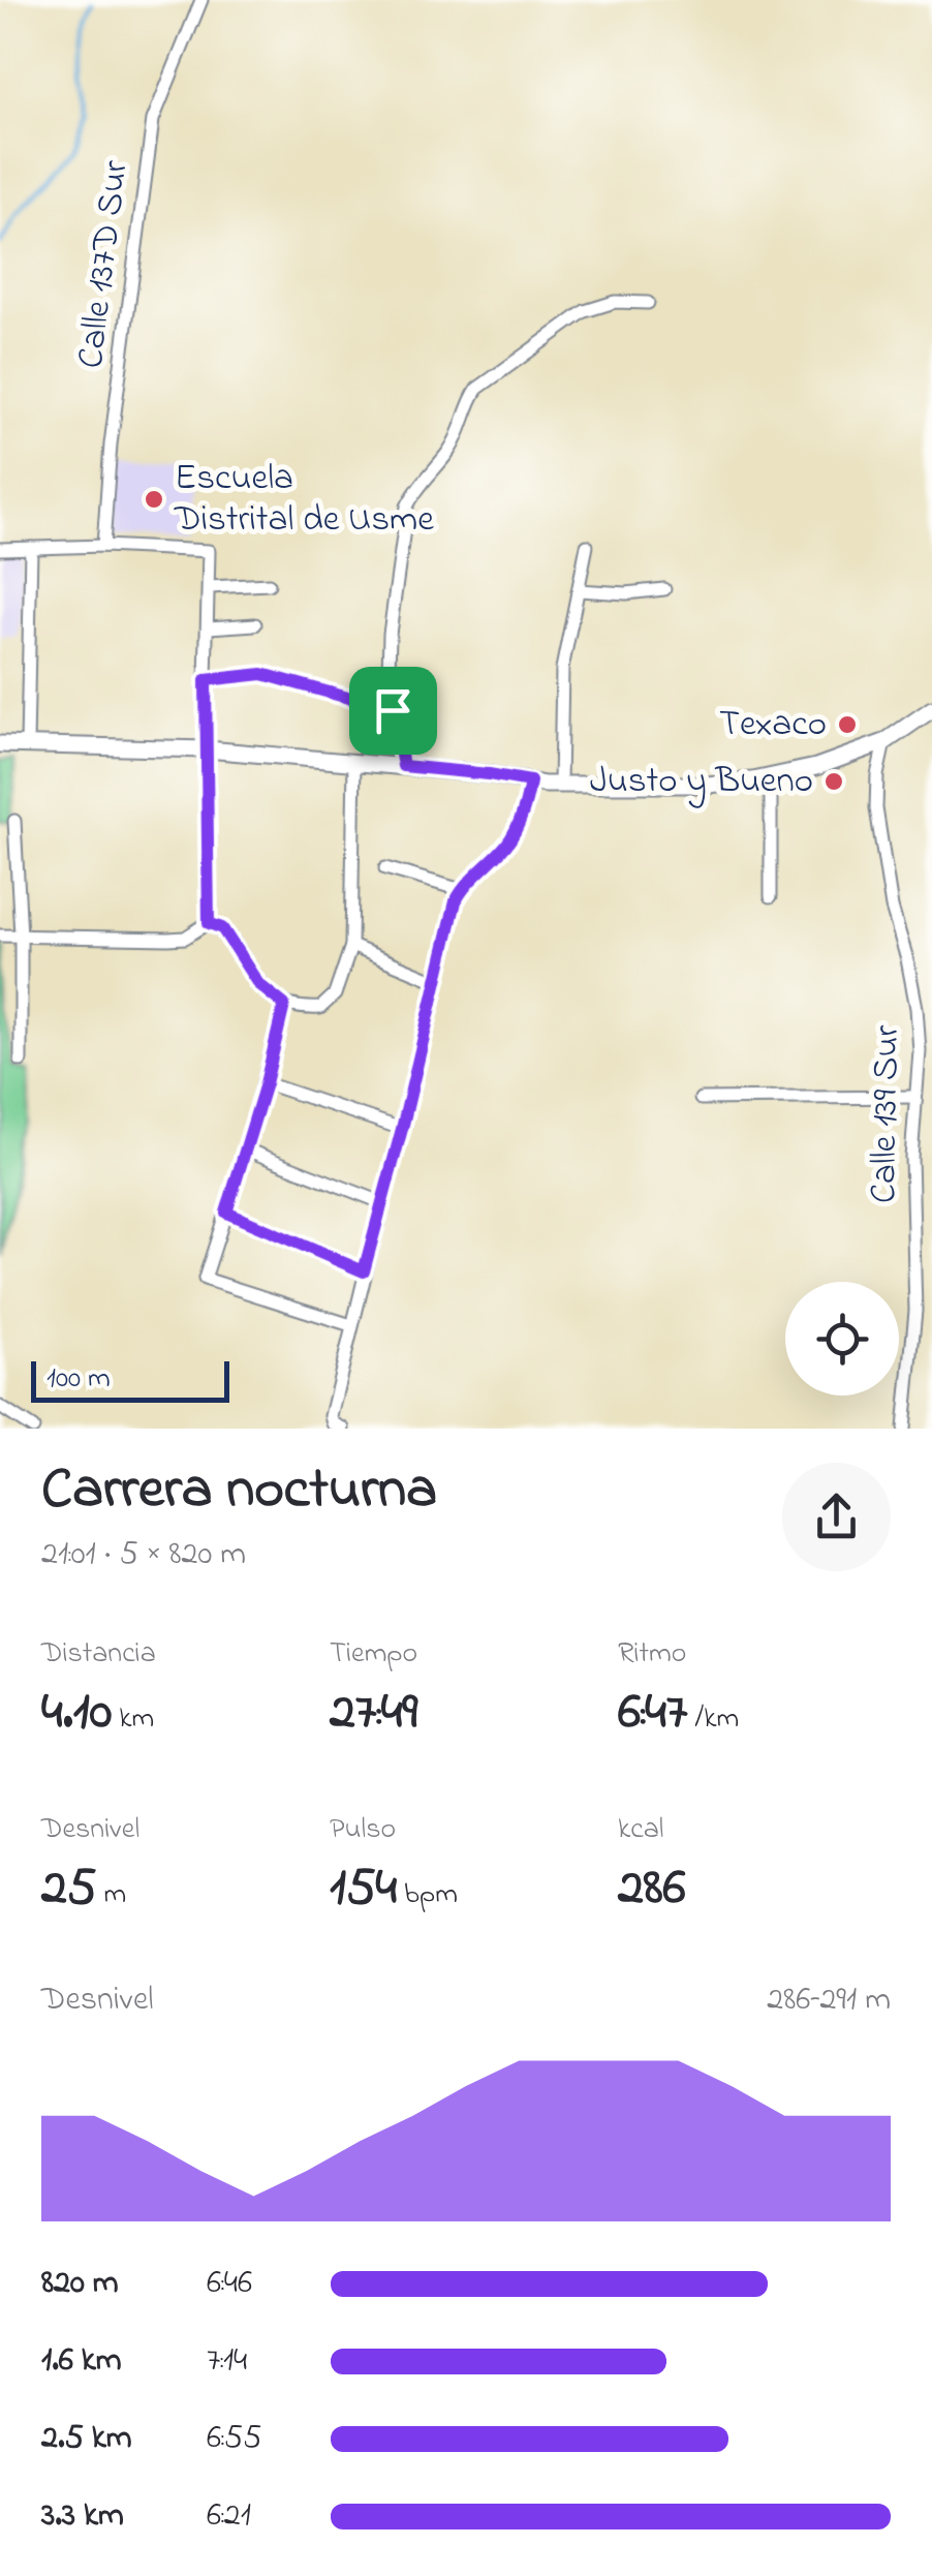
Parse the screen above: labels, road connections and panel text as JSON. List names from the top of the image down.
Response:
{
  "streets": {
    "street": ["Calle 137D Sur", "Calle 139 Sur"]
  },
  "places": ["Escuela Distrital de Usme", "Texaco", "Justo y Bueno"],
  "scale_bar": "100 m",
  "page": {
    "scale": "100 m",
    "heading": ["Carrera nocturna", "21:01 · 5 × 820 m"],
    "stats": [
      ["Distancia", "4.10 km"],
      ["Tiempo", "27:49"],
      ["Ritmo", "6:47 /km"],
      ["Desnivel", "25 m"],
      ["Pulso", "154 bpm"],
      ["kcal", "286"]
    ],
    "chart": ["Desnivel", "286–291 m"],
    "list": [
      {
        "name": "820 m",
        "note": "6:46"
      },
      {
        "name": "1.6 km",
        "note": "7:14"
      },
      {
        "name": "2.5 km",
        "note": "6:55"
      },
      {
        "name": "3.3 km",
        "note": "6:21"
      }
    ]
  }
}
